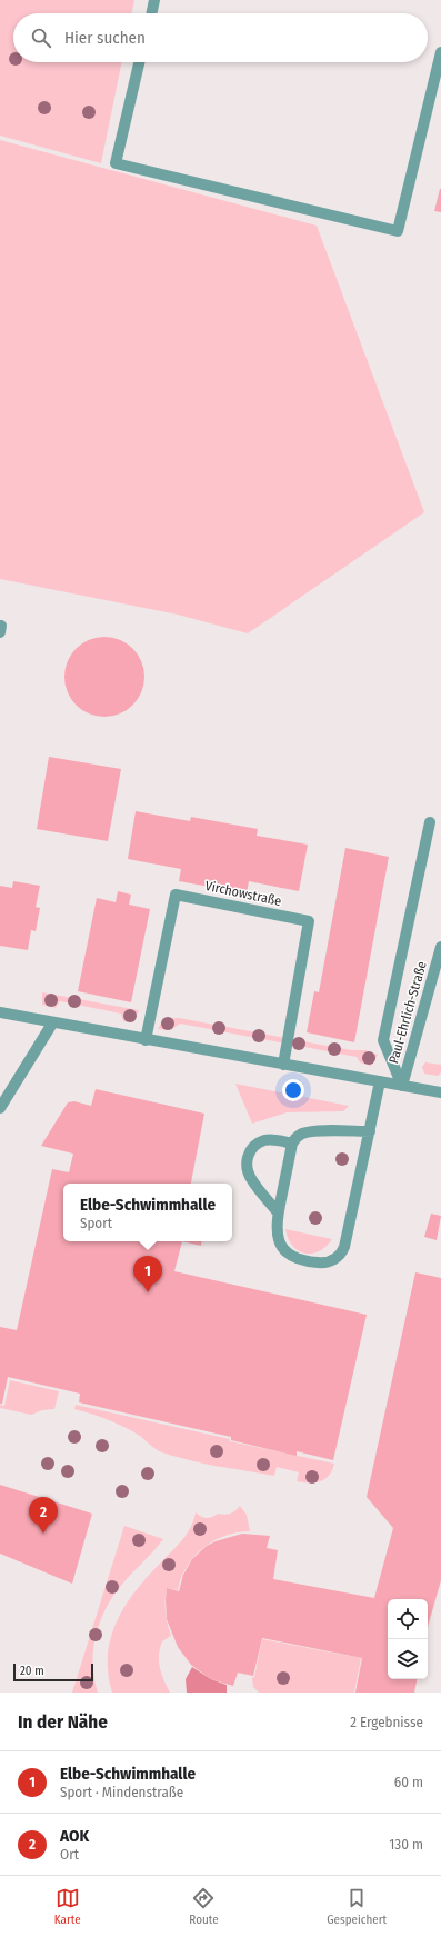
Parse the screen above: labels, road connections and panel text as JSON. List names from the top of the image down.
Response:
{
  "streets": {
    "street": ["Virchowstraße", "Paul-Ehrlich-Straße"]
  },
  "scale_bar": "20 m",
  "page": {
    "search": "Hier suchen",
    "popup": ["Elbe-Schwimmhalle", "Sport"],
    "pins": ["1", "2"],
    "scale": "20 m",
    "heading": ["In der Nähe", "2 Ergebnisse"],
    "list": [
      {
        "mark": "1",
        "name": "Elbe-Schwimmhalle",
        "note": "Sport · Mindenstraße",
        "value": "60 m"
      },
      {
        "mark": "2",
        "name": "AOK",
        "note": "Ort",
        "value": "130 m"
      }
    ],
    "nav": ["Karte", "Route", "Gespeichert"]
  }
}
